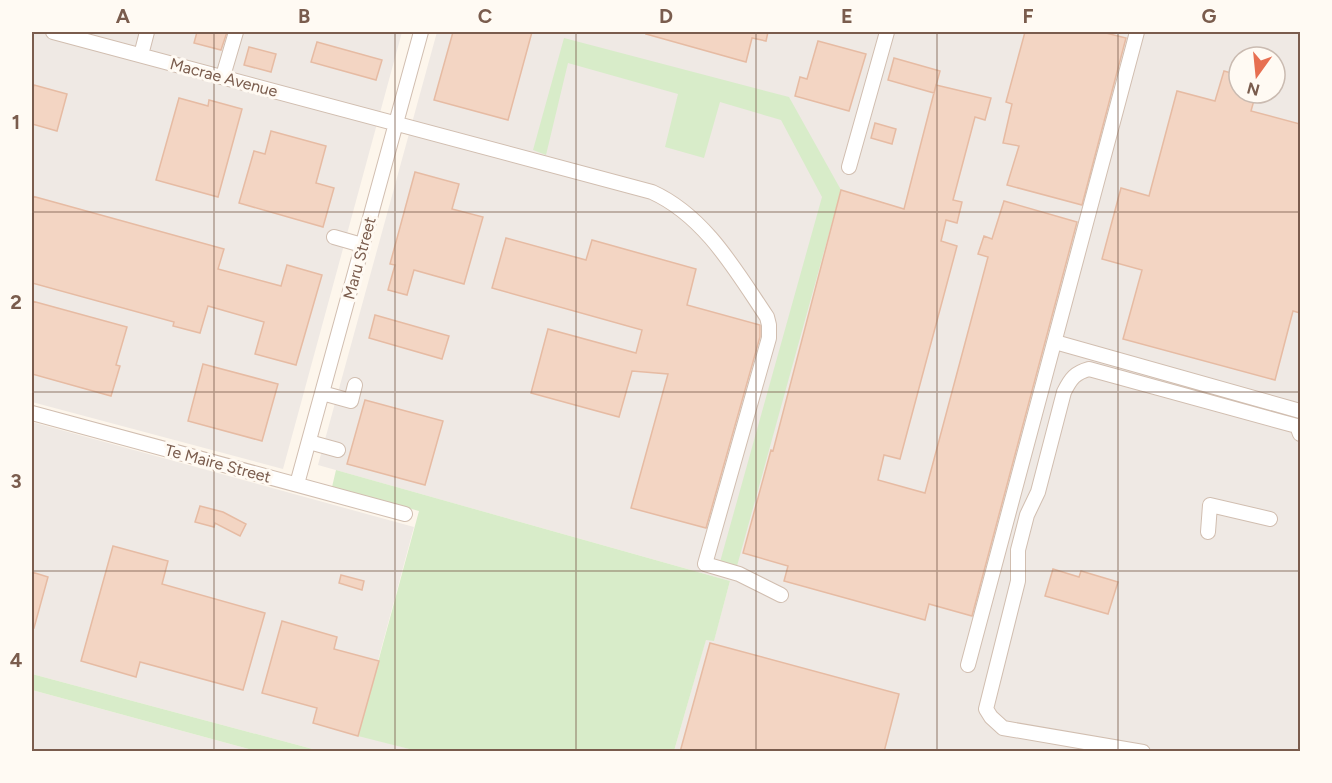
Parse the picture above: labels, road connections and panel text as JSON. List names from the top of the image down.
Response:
{
  "streets": {
    "street": ["Macrae Avenue", "Maru Street", "Te Maire Street"]
  },
  "crossings": [
    ["Macrae Avenue", "Maru Street"],
    ["Maru Street", "Te Maire Street"]
  ],
  "north": "bottom",
  "grid": {
    "columns": [
      "A",
      "B",
      "C",
      "D",
      "E",
      "F",
      "G"
    ],
    "rows": [
      "1",
      "2",
      "3",
      "4"
    ]
  }
}
